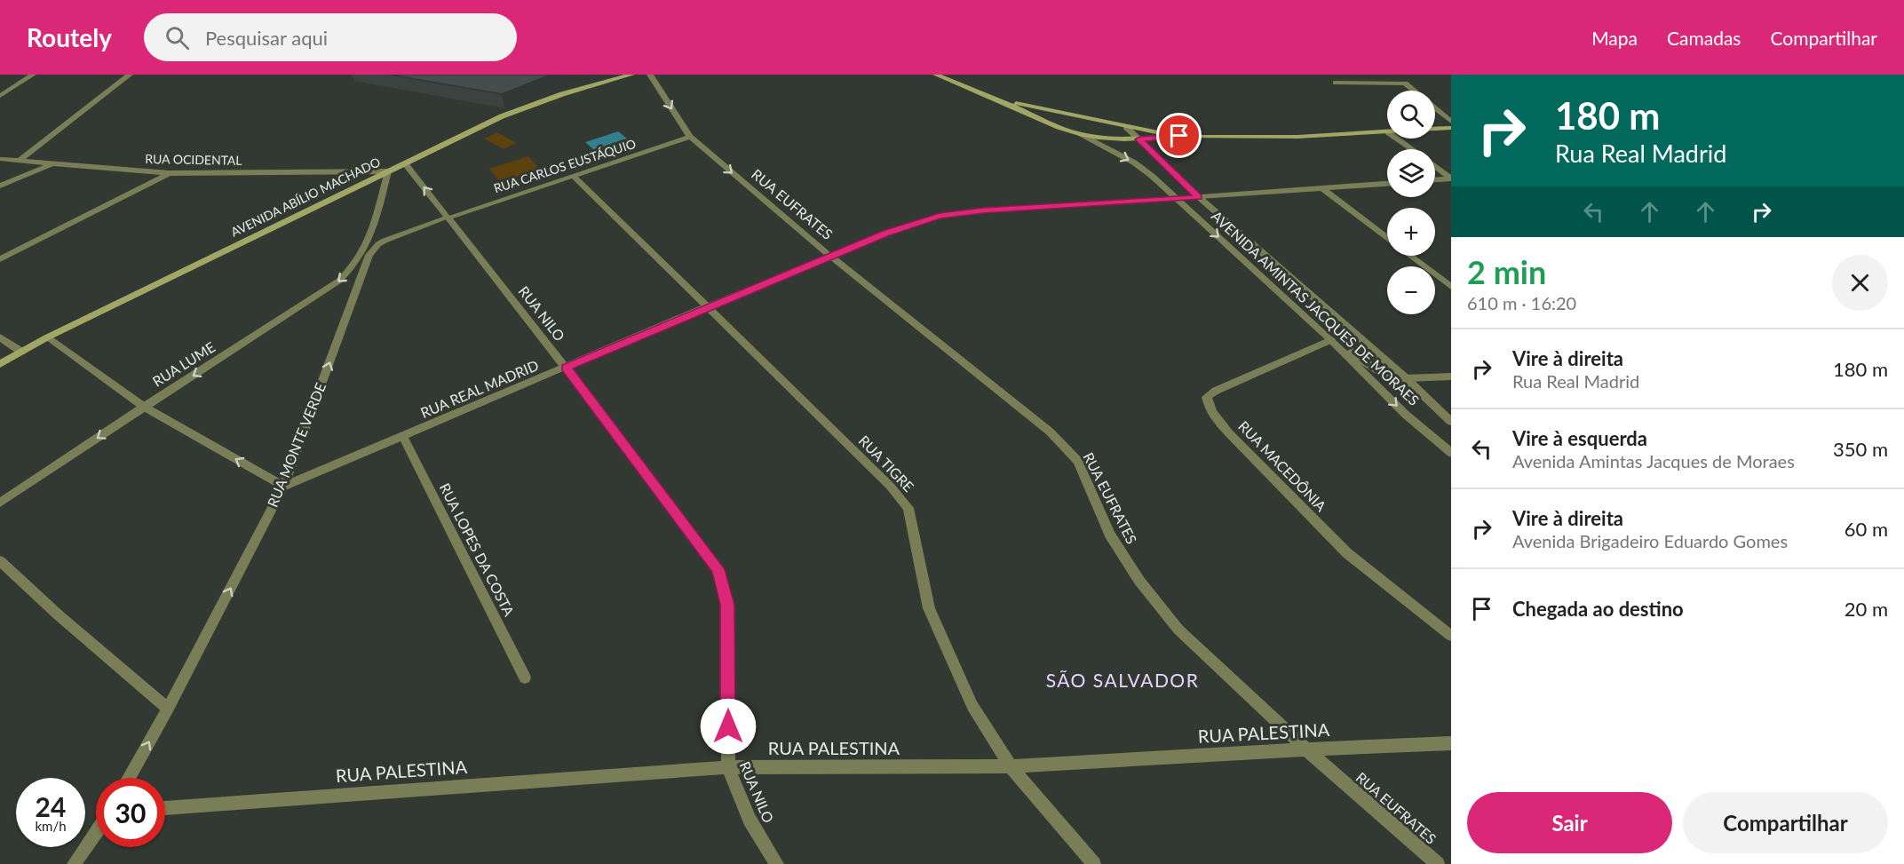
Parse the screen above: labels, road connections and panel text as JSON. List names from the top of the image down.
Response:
{
  "streets": {
    "main road": ["AVENIDA ABÍLIO MACHADO"],
    "street": [
      "RUA OCIDENTAL",
      "RUA CARLOS EUSTÁQUIO",
      "RUA EUFRATES",
      "AVENIDA AMINTAS JACQUES DE MORAES",
      "RUA NILO",
      "RUA LUME",
      "RUA REAL MADRID",
      "RUA MONTE VERDE",
      "RUA TIGRE",
      "RUA MACEDÔNIA",
      "RUA LOPES DA COSTA",
      "RUA PALESTINA"
    ]
  },
  "crossings": [
    ["RUA OCIDENTAL", "AVENIDA ABÍLIO MACHADO"],
    ["RUA OCIDENTAL", "RUA LUME"],
    ["RUA CARLOS EUSTÁQUIO", "RUA EUFRATES"],
    ["RUA CARLOS EUSTÁQUIO", "RUA NILO"],
    ["RUA CARLOS EUSTÁQUIO", "RUA MONTE VERDE"],
    ["RUA CARLOS EUSTÁQUIO", "RUA TIGRE"],
    ["AVENIDA ABÍLIO MACHADO", "RUA NILO"],
    ["AVENIDA ABÍLIO MACHADO", "RUA LUME"],
    ["RUA EUFRATES", "RUA REAL MADRID"],
    ["RUA EUFRATES", "RUA PALESTINA"],
    ["AVENIDA AMINTAS JACQUES DE MORAES", "RUA REAL MADRID"],
    ["AVENIDA AMINTAS JACQUES DE MORAES", "RUA MACEDÔNIA"],
    ["RUA NILO", "RUA REAL MADRID"],
    ["RUA NILO", "RUA MONTE VERDE"],
    ["RUA NILO", "RUA PALESTINA"],
    ["RUA REAL MADRID", "RUA MONTE VERDE"],
    ["RUA REAL MADRID", "RUA TIGRE"],
    ["RUA REAL MADRID", "RUA LOPES DA COSTA"],
    ["RUA TIGRE", "RUA PALESTINA"]
  ],
  "one_way": ["RUA LUME", "RUA MONTE VERDE"],
  "districts": ["SÃO SALVADOR"],
  "page": {
    "header": "Routely",
    "search": "Pesquisar aqui",
    "nav": ["Mapa", "Camadas", "Compartilhar"],
    "turn": ["180 m", "Rua Real Madrid"],
    "map_buttons": ["+", "−"],
    "heading": ["2 min", "610 m · 16:20"],
    "list": [
      {
        "name": "Vire à direita",
        "note": "Rua Real Madrid",
        "value": "180 m"
      },
      {
        "name": "Vire à esquerda",
        "note": "Avenida Amintas Jacques de Moraes",
        "value": "350 m"
      },
      {
        "name": "Vire à direita",
        "note": "Avenida Brigadeiro Eduardo Gomes",
        "value": "60 m"
      },
      {
        "name": "Chegada ao destino",
        "value": "20 m"
      }
    ],
    "speed": "24 km/h",
    "limit": "30",
    "buttons": ["Sair", "Compartilhar"]
  }
}
